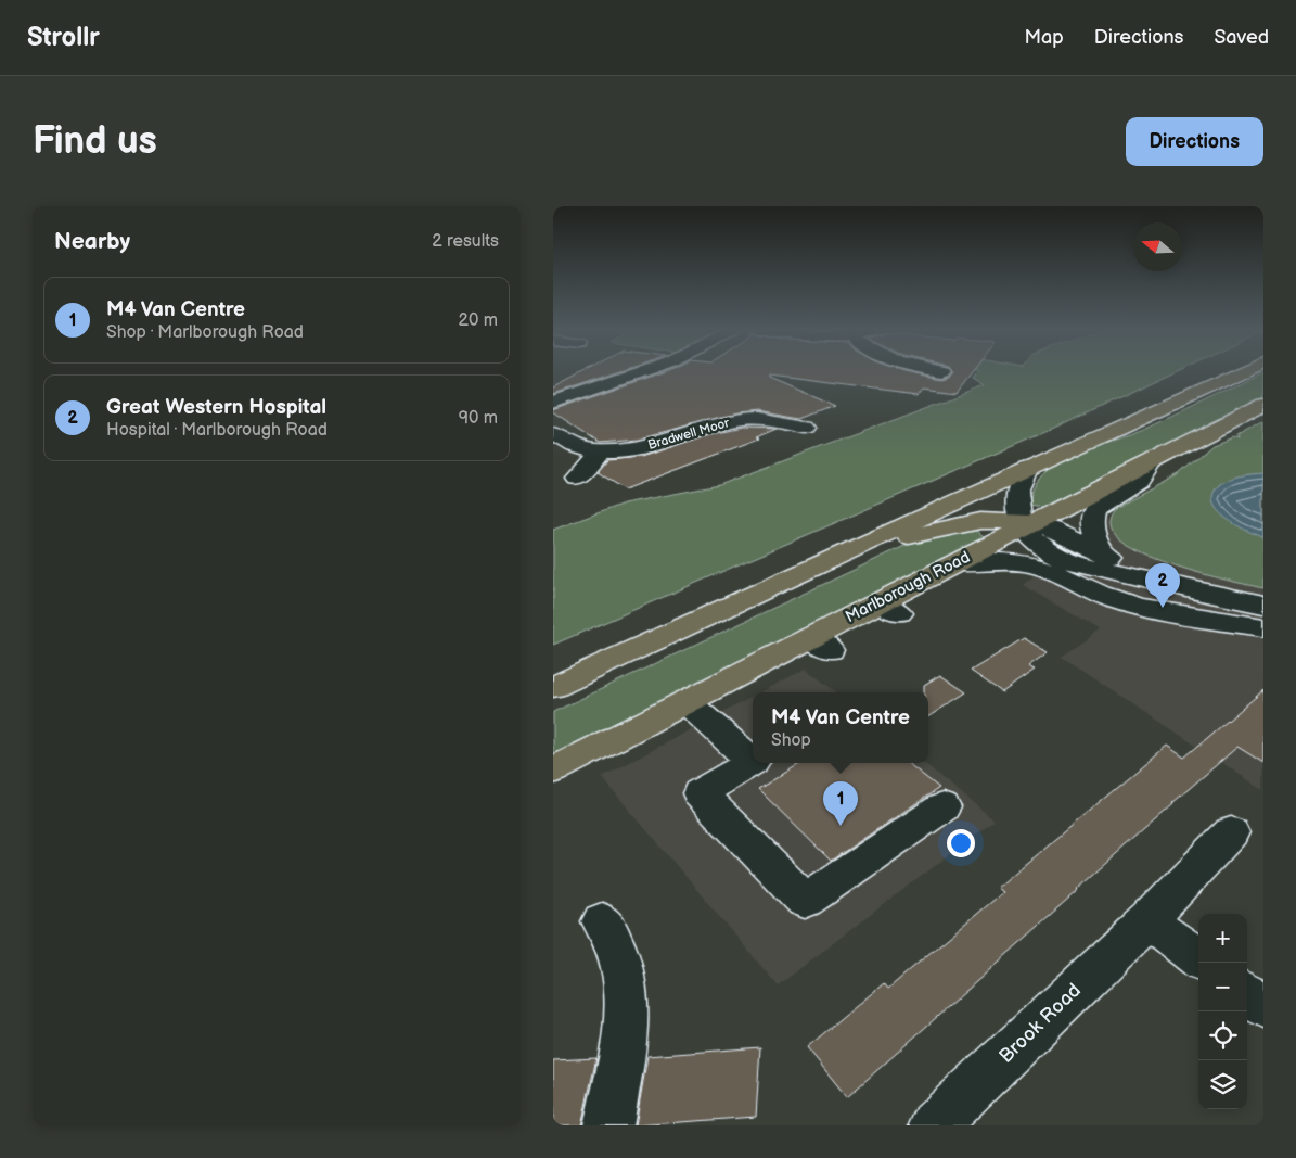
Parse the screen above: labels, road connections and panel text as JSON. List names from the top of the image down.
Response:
{
  "streets": {
    "main road": ["Marlborough Road"],
    "street": ["Bradwell Moor", "Brook Road"]
  },
  "north": "left",
  "page": {
    "header": "Strollr",
    "nav": ["Map", "Directions", "Saved"],
    "buttons": "Directions",
    "title": "Find us",
    "heading": ["Nearby", "2 results"],
    "list": [
      {
        "mark": "1",
        "name": "M4 Van Centre",
        "note": "Shop · Marlborough Road",
        "value": "20 m"
      },
      {
        "mark": "2",
        "name": "Great Western Hospital",
        "note": "Hospital · Marlborough Road",
        "value": "90 m"
      }
    ],
    "pins": ["2", "1"],
    "popup": ["M4 Van Centre", "Shop"],
    "map_buttons": ["+", "−"]
  }
}
